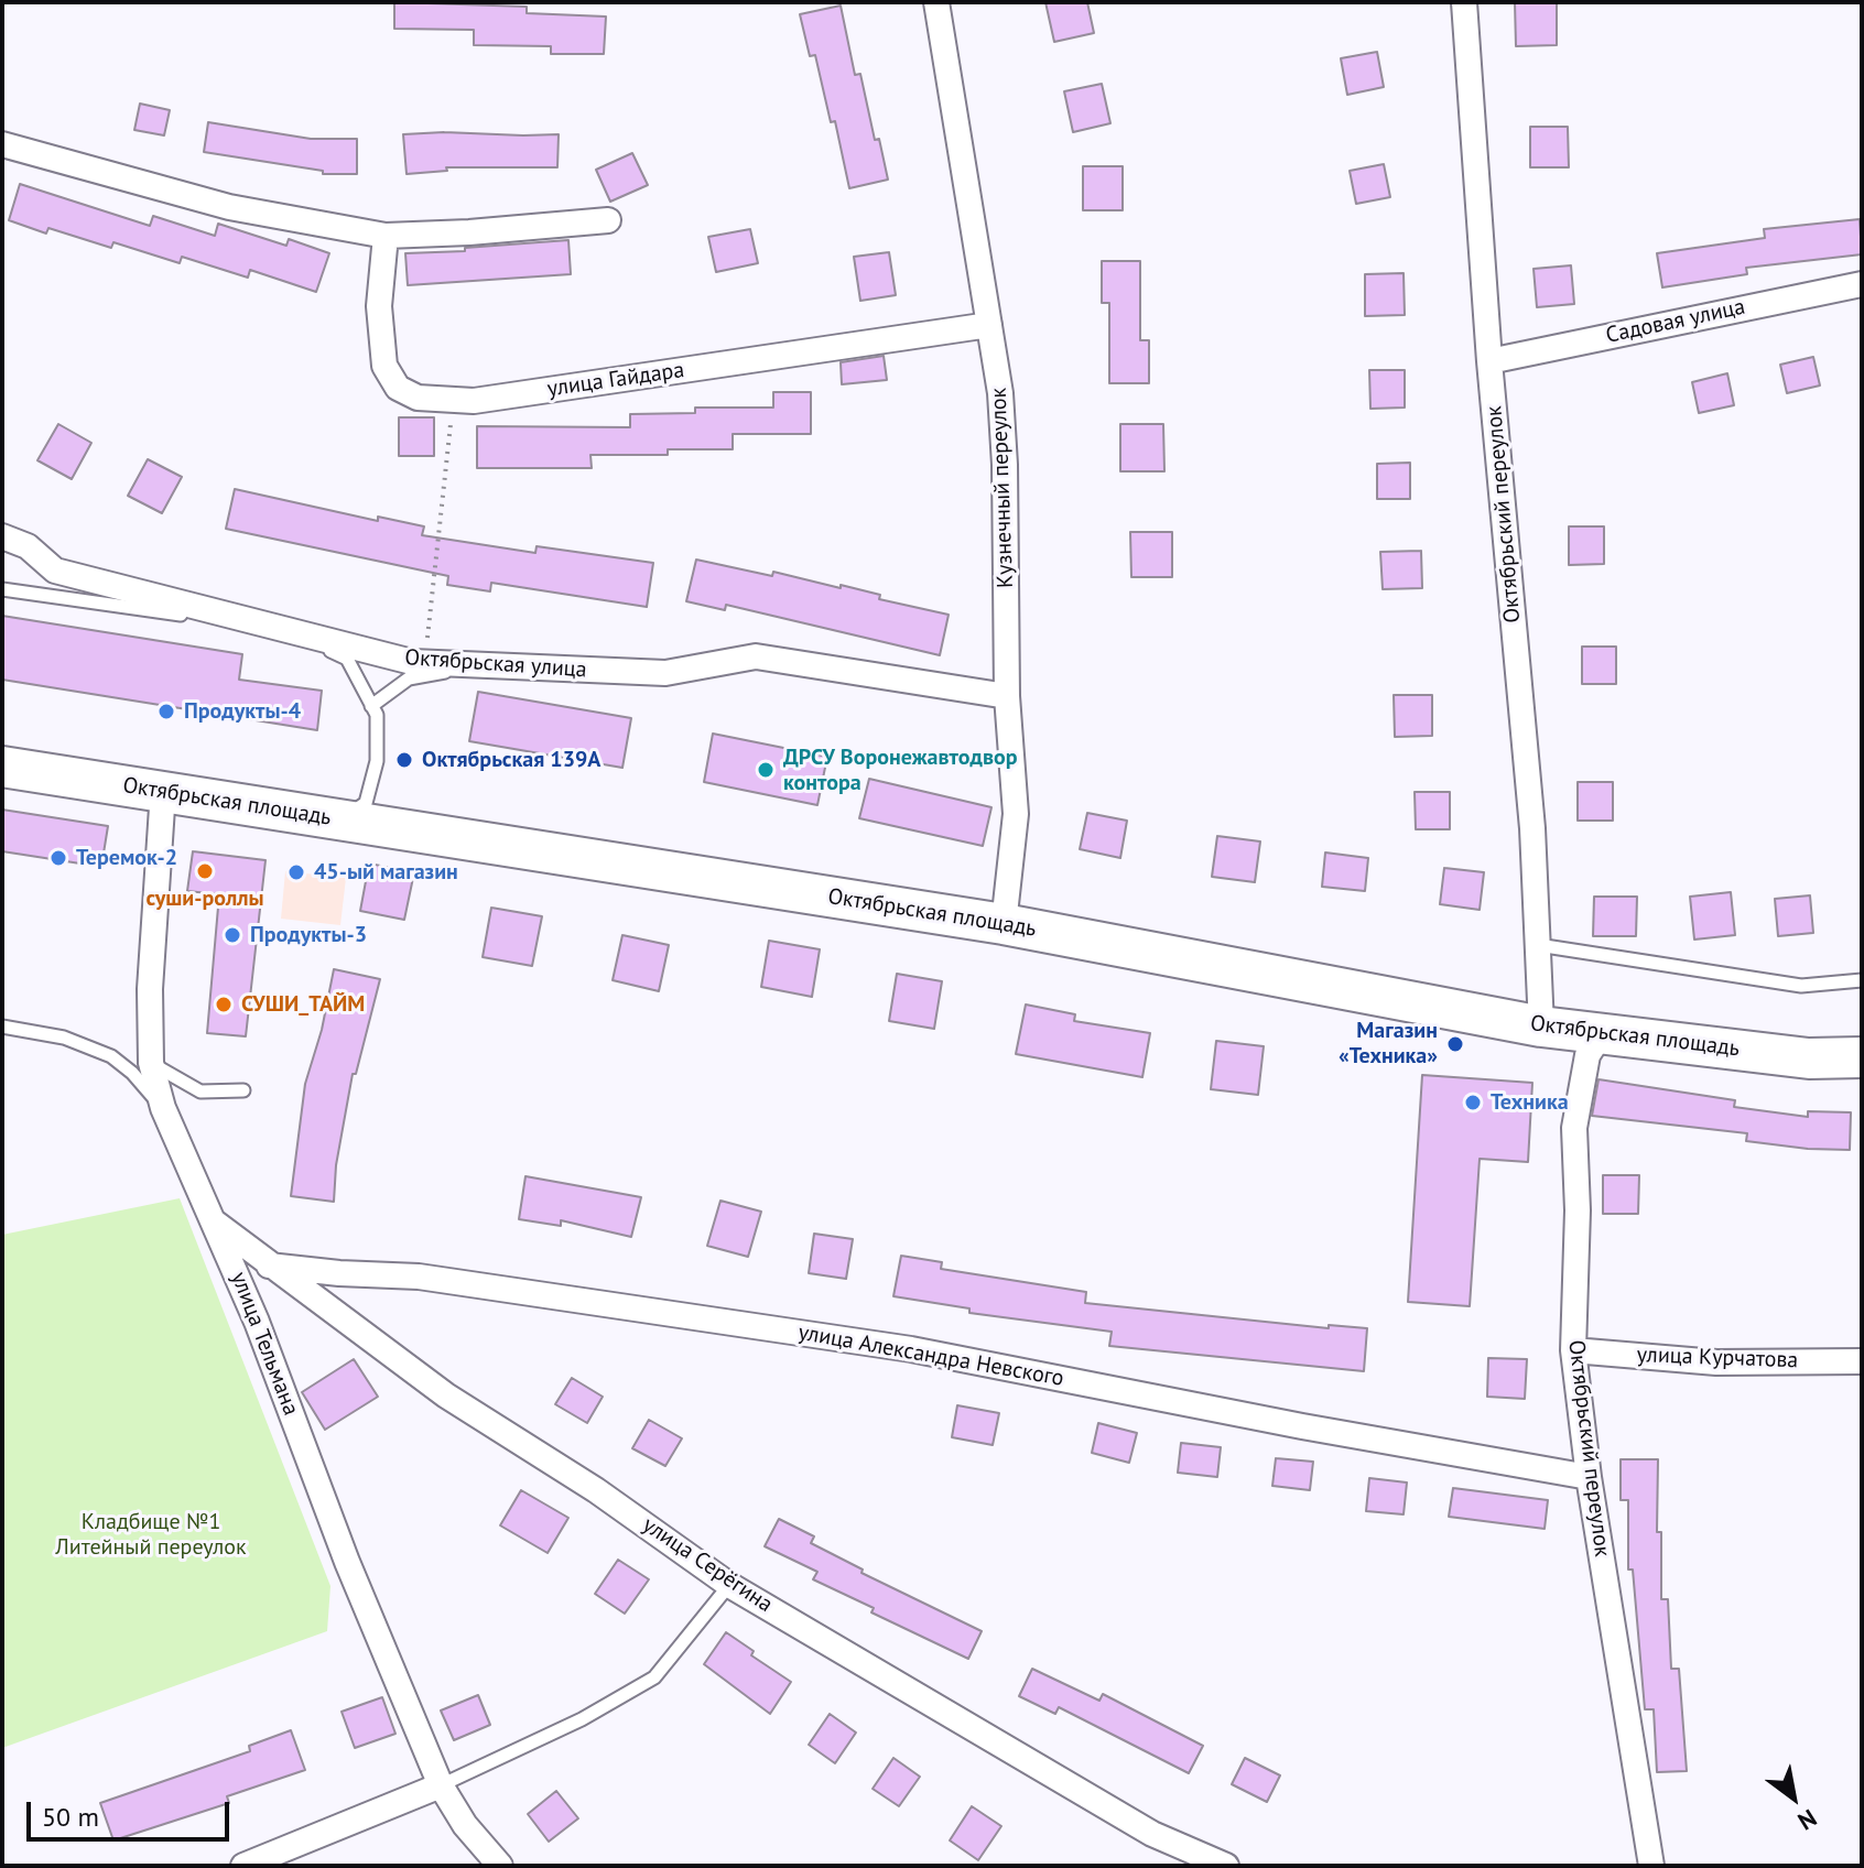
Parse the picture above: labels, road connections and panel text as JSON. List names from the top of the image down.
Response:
{
  "streets": {
    "main road": ["Октябрьская площадь"],
    "street": [
      "Садовая улица",
      "улица Гайдара",
      "Кузнечный переулок",
      "Октябрьский переулок",
      "Октябрьская улица",
      "улица Тельмана",
      "улица Александра Невского",
      "улица Курчатова",
      "улица Серёгина"
    ]
  },
  "crossings": [
    ["Садовая улица", "Октябрьский переулок"],
    ["улица Гайдара", "Кузнечный переулок"],
    ["Кузнечный переулок", "Октябрьская улица"],
    ["Кузнечный переулок", "Октябрьская площадь"],
    ["Октябрьский переулок", "Октябрьская площадь"],
    ["Октябрьский переулок", "улица Александра Невского"],
    ["Октябрьский переулок", "улица Курчатова"],
    ["Октябрьская площадь", "улица Тельмана"],
    ["улица Тельмана", "улица Серёгина"],
    ["улица Александра Невского", "улица Серёгина"]
  ],
  "parks": ["Кладбище №1 Литейный переулок"],
  "places": [
    "Продукты-4",
    "Октябрьская 139А",
    "ДРСУ Воронежавтодвор контора",
    "Теремок-2",
    "суши-роллы",
    "45-ый магазин",
    "Продукты-3",
    "СУШИ_ТАЙМ",
    "Магазин «Техника»",
    "Техника"
  ],
  "scale_bar": "50 m",
  "north": "bottom right"
}
